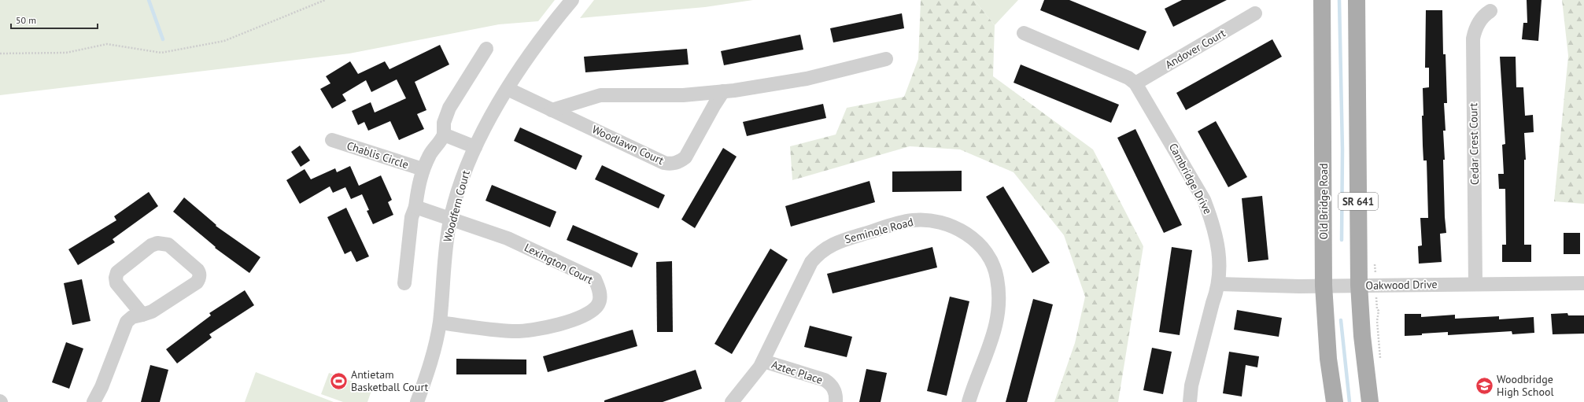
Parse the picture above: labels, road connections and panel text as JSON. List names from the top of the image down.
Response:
{
  "streets": {
    "main road": ["Old Bridge Road", "SR 641"],
    "street": [
      "Andover Court",
      "Cedar Crest Court",
      "Woodlawn Court",
      "Chablis Circle",
      "Cambridge Drive",
      "Woodfern Court",
      "Seminole Road",
      "Lexington Court",
      "Oakwood Drive",
      "Aztec Place"
    ]
  },
  "crossings": [
    ["Andover Court", "Cambridge Drive"],
    ["Cedar Crest Court", "Oakwood Drive"],
    ["Woodlawn Court", "Woodfern Court"],
    ["Cambridge Drive", "Oakwood Drive"],
    ["Old Bridge Road", "Oakwood Drive"],
    ["SR 641", "Oakwood Drive"],
    ["Woodfern Court", "Lexington Court"],
    ["Seminole Road", "Aztec Place"]
  ],
  "places": {
    "sports": ["Antietam Basketball Court"],
    "school or university": ["Woodbridge High School"]
  },
  "scale_bar": "50 m"
}
